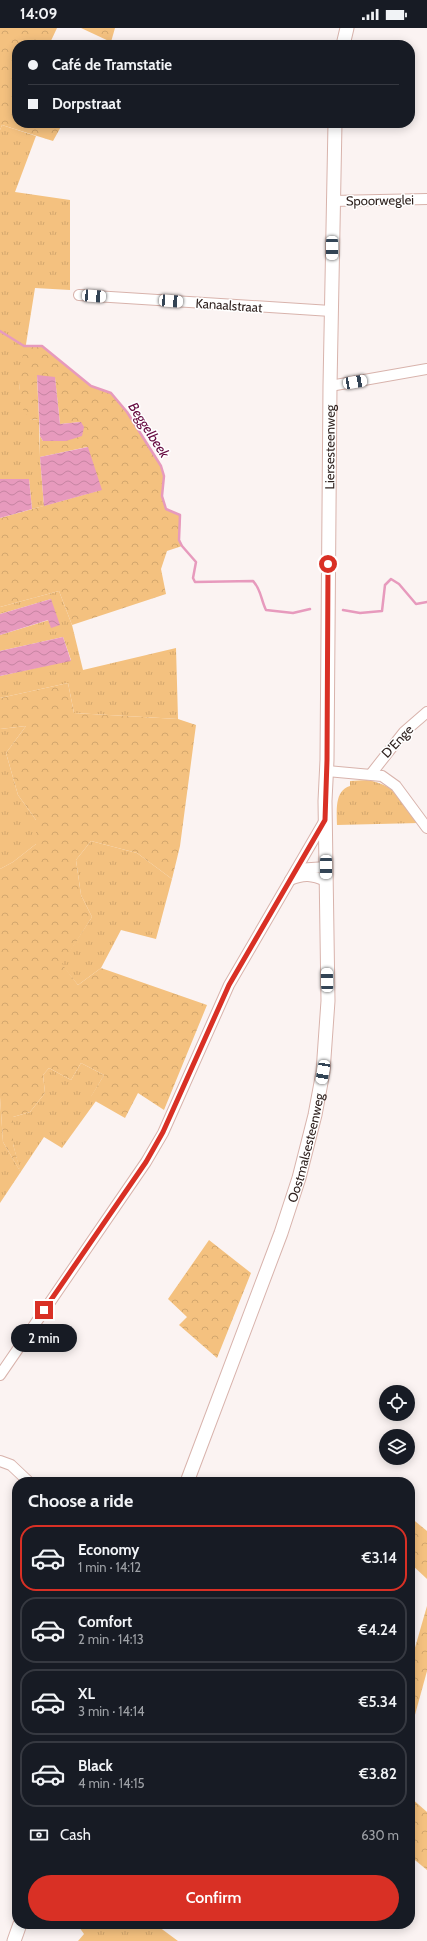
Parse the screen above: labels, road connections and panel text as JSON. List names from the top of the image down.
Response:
{
  "streets": {
    "main road": ["Liersesteenweg", "Oostmalsesteenweg"],
    "street": ["Spoorweglei", "Kanaalstraat", "D'Enge"]
  },
  "crossings": [
    ["Spoorweglei", "Liersesteenweg"],
    ["Kanaalstraat", "Liersesteenweg"],
    ["Liersesteenweg", "Oostmalsesteenweg"]
  ],
  "water": ["Beggelbeek"],
  "page": {
    "status": "14:09",
    "banner": ["Café de Tramstatie", "Dorpstraat"],
    "bubble": "2 min",
    "heading": "Choose a ride",
    "list": [
      {
        "name": "Economy",
        "note": "1 min · 14:12",
        "value": "€3.14"
      },
      {
        "name": "Comfort",
        "note": "2 min · 14:13",
        "value": "€4.24"
      },
      {
        "name": "XL",
        "note": "3 min · 14:14",
        "value": "€5.34"
      },
      {
        "name": "Black",
        "note": "4 min · 14:15",
        "value": "€3.82"
      }
    ],
    "pay": ["Cash", "630 m"],
    "buttons": "Confirm"
  }
}
